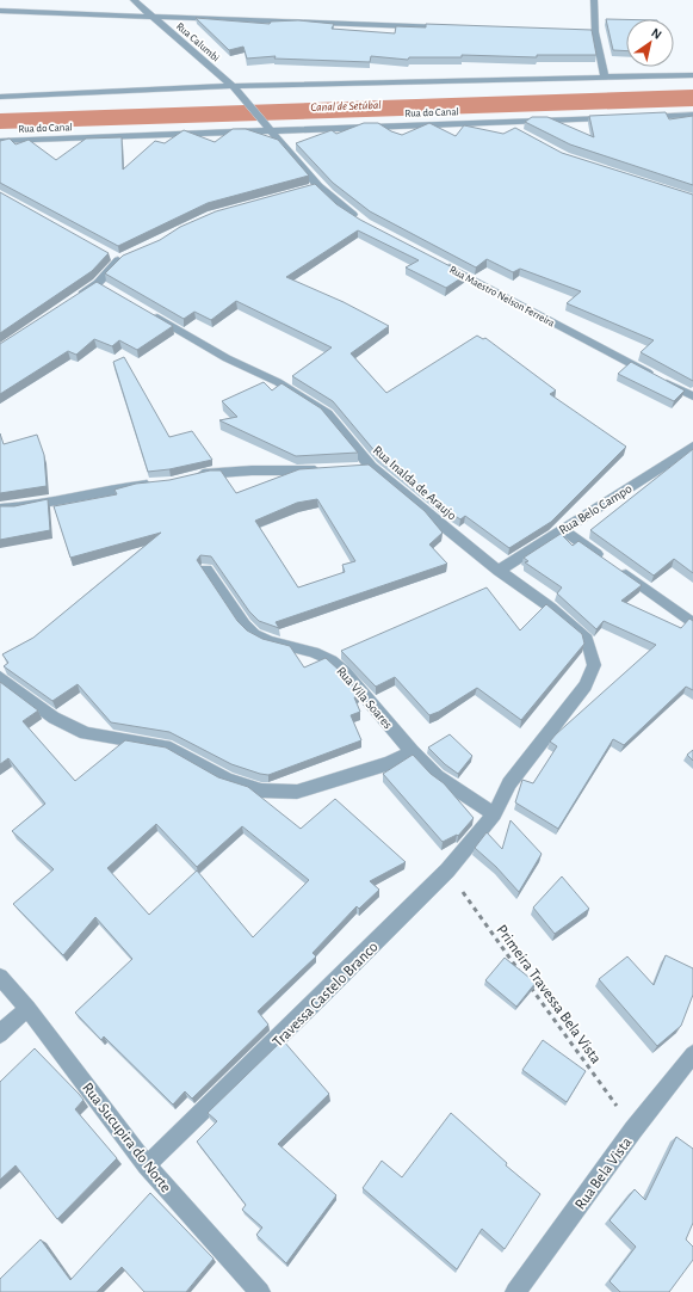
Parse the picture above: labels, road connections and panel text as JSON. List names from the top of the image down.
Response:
{
  "streets": {
    "street": [
      "Rua Calumbi",
      "Rua do Canal",
      "Rua Maestro Nelson Ferreira",
      "Rua Inalda de Araujo",
      "Rua Belo Campo",
      "Rua Vila Soares",
      "Travessa Castelo Branco",
      "Rua Sucupira do Norte",
      "Rua Bela Vista"
    ],
    "path": ["Primeira Travessa Bela Vista"]
  },
  "crossings": [
    ["Rua Calumbi", "Rua do Canal"],
    ["Rua Inalda de Araujo", "Rua Belo Campo"],
    ["Rua Inalda de Araujo", "Travessa Castelo Branco"],
    ["Travessa Castelo Branco", "Primeira Travessa Bela Vista"],
    ["Travessa Castelo Branco", "Rua Sucupira do Norte"],
    ["Primeira Travessa Bela Vista", "Rua Bela Vista"]
  ],
  "water": ["Canal de Setúbal"],
  "north": "top right"
}
